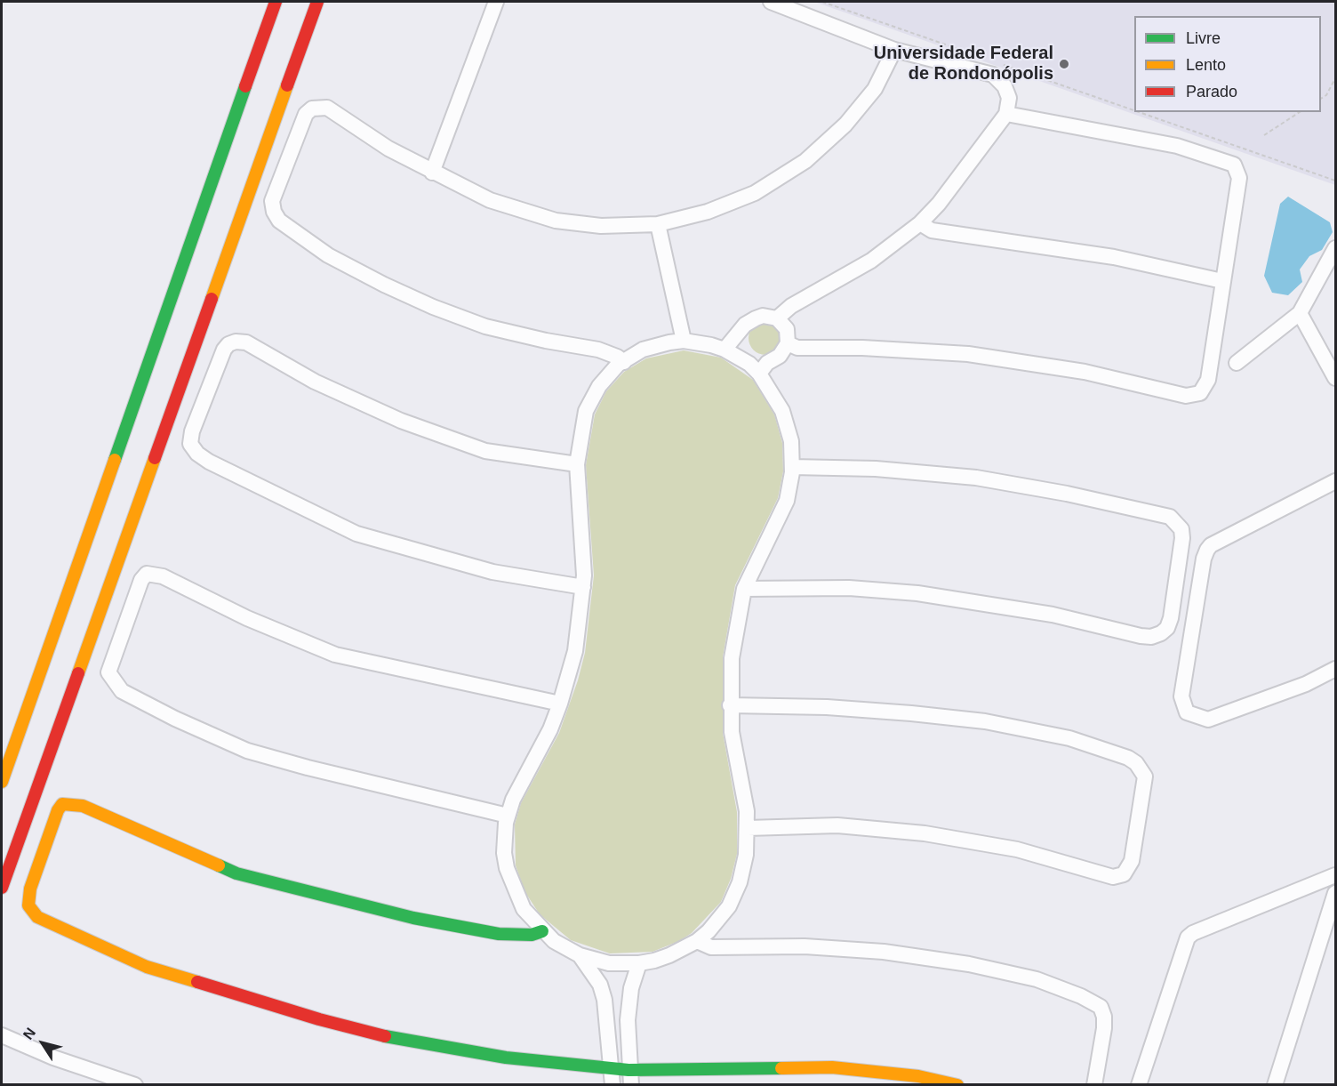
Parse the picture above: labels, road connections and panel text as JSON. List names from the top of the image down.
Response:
{
  "places": ["Universidade Federal de Rondonópolis"],
  "legend": ["Livre", "Lento", "Parado"],
  "north": "top left"
}
